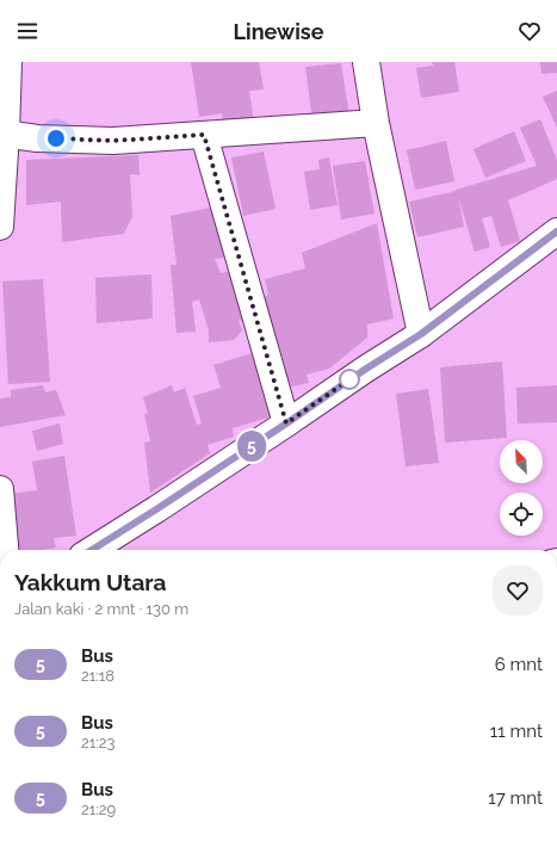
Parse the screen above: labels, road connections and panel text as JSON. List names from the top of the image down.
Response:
{
  "lines": ["bus line 5"],
  "north": "top left",
  "page": {
    "header": "Linewise",
    "on_map": "5",
    "heading": ["Yakkum Utara", "Jalan kaki · 2 mnt · 130 m"],
    "list": [
      {
        "mark": "5",
        "name": "Bus",
        "note": "21:18",
        "value": "6 mnt"
      },
      {
        "mark": "5",
        "name": "Bus",
        "note": "21:23",
        "value": "11 mnt"
      },
      {
        "mark": "5",
        "name": "Bus",
        "note": "21:29",
        "value": "17 mnt"
      }
    ]
  }
}
